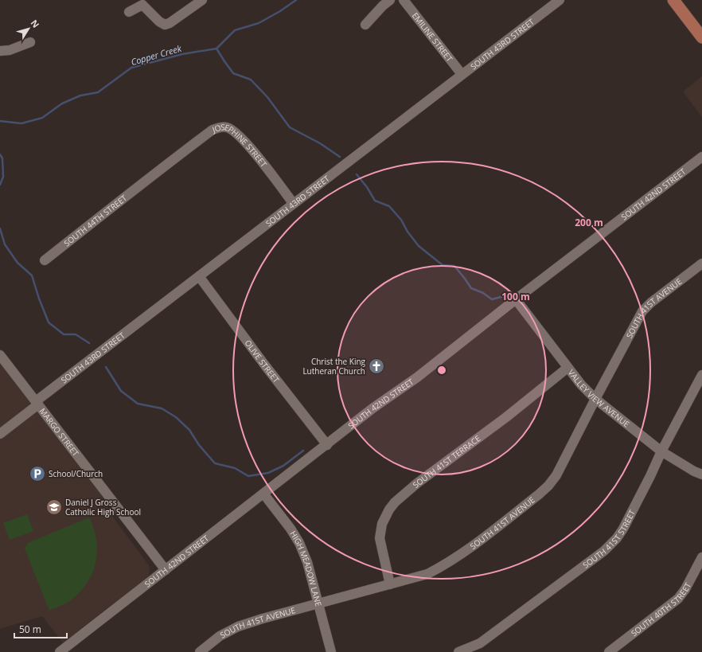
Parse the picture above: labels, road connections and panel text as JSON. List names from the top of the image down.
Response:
{
  "streets": {
    "street": [
      "EMILINE STREET",
      "SOUTH 43RD STREET",
      "JOSEPHINE STREET",
      "SOUTH 42ND STREET",
      "SOUTH 44TH STREET",
      "SOUTH 41ST AVENUE",
      "OLIVE STREET",
      "VALLEY VIEW AVENUE",
      "MARGO STREET",
      "SOUTH 41ST TERRACE",
      "SOUTH 41ST STREET",
      "HIGH MEADOW LANE",
      "SOUTH 40TH STREET"
    ]
  },
  "crossings": [
    ["EMILINE STREET", "SOUTH 43RD STREET"],
    ["SOUTH 43RD STREET", "JOSEPHINE STREET"],
    ["SOUTH 43RD STREET", "OLIVE STREET"],
    ["SOUTH 43RD STREET", "MARGO STREET"],
    ["JOSEPHINE STREET", "SOUTH 44TH STREET"],
    ["SOUTH 42ND STREET", "OLIVE STREET"],
    ["SOUTH 42ND STREET", "VALLEY VIEW AVENUE"],
    ["SOUTH 42ND STREET", "MARGO STREET"],
    ["SOUTH 42ND STREET", "HIGH MEADOW LANE"],
    ["SOUTH 41ST AVENUE", "VALLEY VIEW AVENUE"],
    ["SOUTH 41ST AVENUE", "SOUTH 41ST TERRACE"],
    ["SOUTH 41ST AVENUE", "HIGH MEADOW LANE"],
    ["VALLEY VIEW AVENUE", "SOUTH 41ST TERRACE"],
    ["VALLEY VIEW AVENUE", "SOUTH 41ST STREET"]
  ],
  "water": ["Copper Creek"],
  "places": {
    "church": ["Christ the King Lutheran Church"],
    "parking": ["School/Church"],
    "school or university": ["Daniel J Gross Catholic High School"]
  },
  "scale_bar": "50 m",
  "north": "top right",
  "rings": ["200 m", "100 m"]
}
